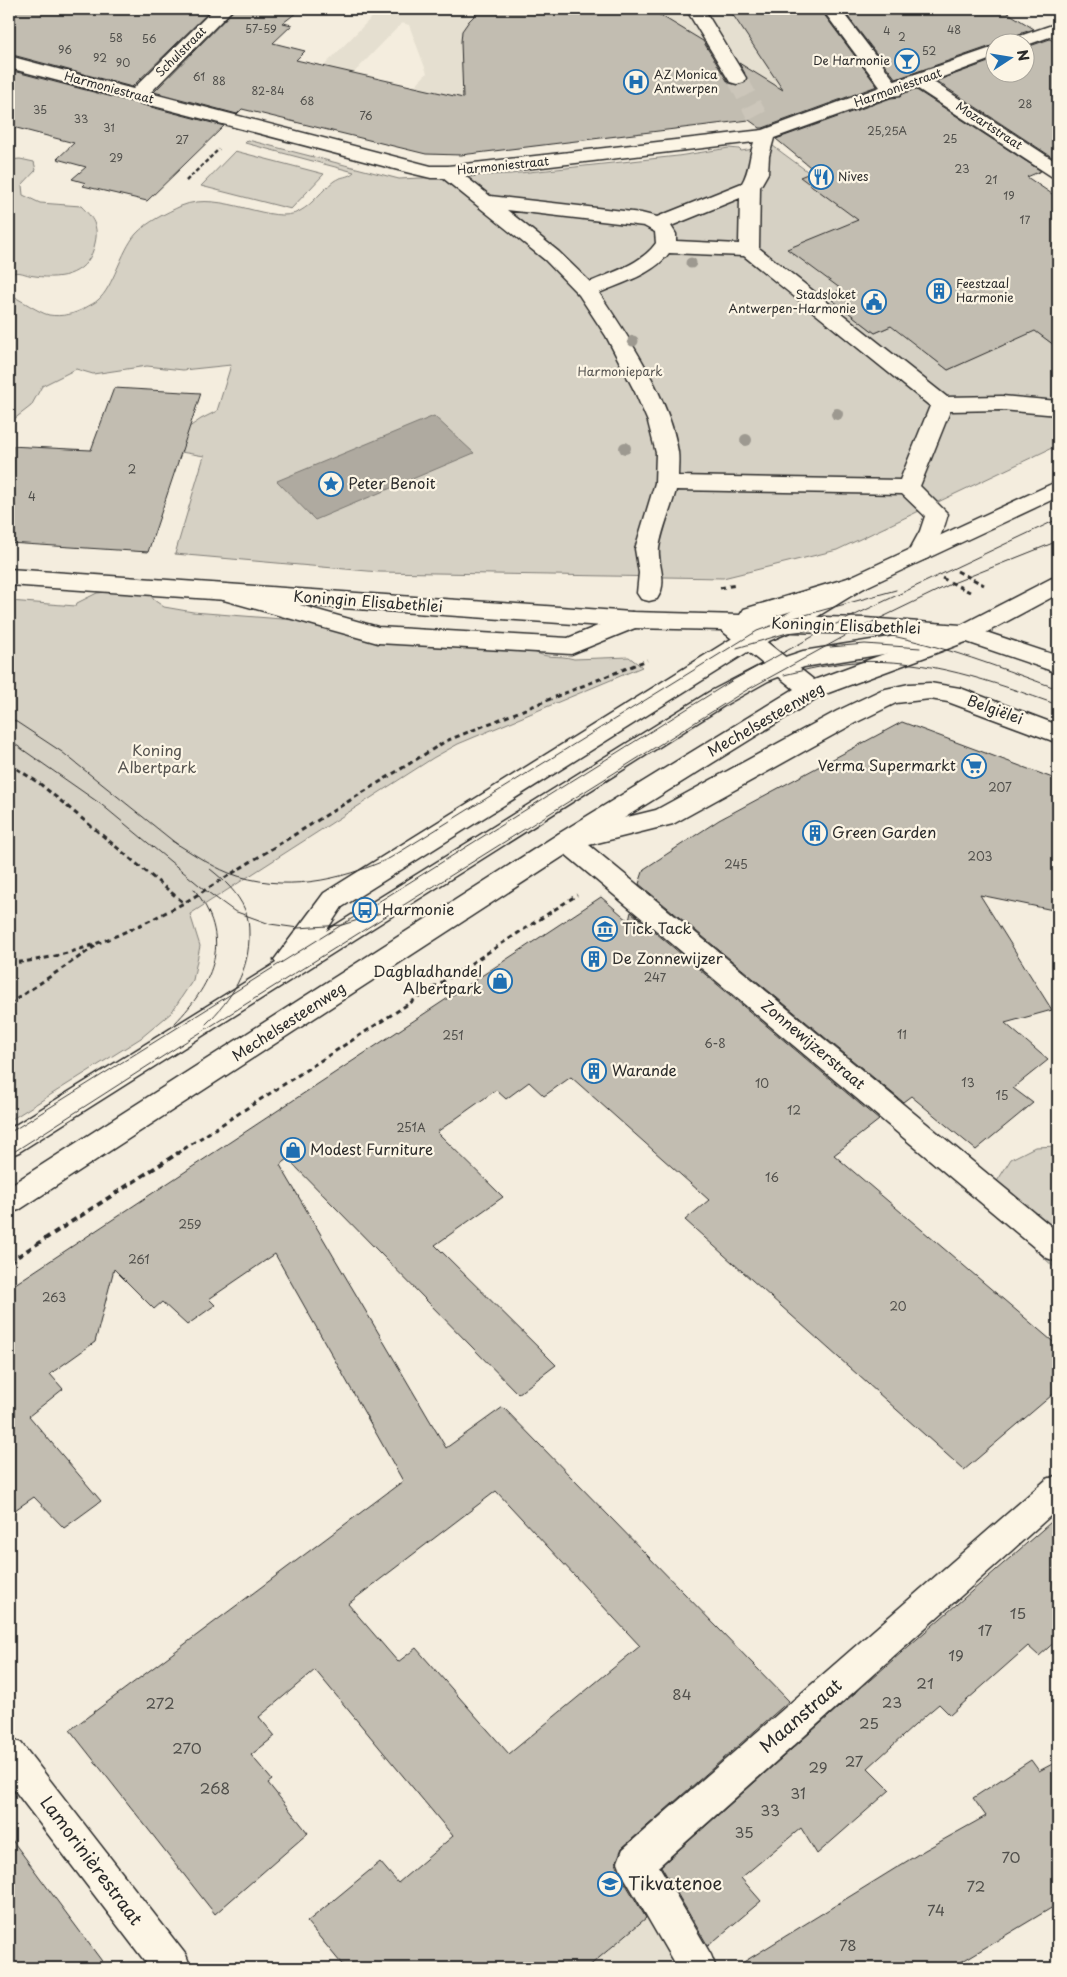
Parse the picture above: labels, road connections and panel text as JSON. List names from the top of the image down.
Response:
{
  "streets": {
    "street": [
      "Schulstraat",
      "Harmoniestraat",
      "Mozartstraat",
      "Koningin Elisabethlei",
      "Belgiëlei",
      "Mechelsesteenweg",
      "Zonnewijzerstraat",
      "Maanstraat",
      "Lamorinièrestraat"
    ]
  },
  "crossings": [
    ["Schulstraat", "Harmoniestraat"],
    ["Harmoniestraat", "Mozartstraat"],
    ["Koningin Elisabethlei", "Mechelsesteenweg"],
    ["Belgiëlei", "Mechelsesteenweg"],
    ["Mechelsesteenweg", "Zonnewijzerstraat"]
  ],
  "parks": ["Harmoniepark", "Koning Albertpark"],
  "places": {
    "bar": ["De Harmonie"],
    "hospital": ["AZ Monica Antwerpen"],
    "restaurant": ["Nives"],
    "building": [
      "Feestzaal Harmonie",
      "Green Garden",
      "De Zonnewijzer",
      "Warande"
    ],
    "public building": ["Stadsloket Antwerpen-Harmonie"],
    "place": ["Peter Benoit"],
    "supermarket": ["Verma Supermarkt"],
    "bus stop": ["Harmonie"],
    "museum": ["Tick Tack"],
    "shop": ["Dagbladhandel Albertpark", "Modest Furniture"],
    "school or university": ["Tikvatenoe"]
  },
  "house_numbers": [
    "57-59",
    "48",
    "4",
    "2",
    "58",
    "56",
    "96",
    "52",
    "92",
    "90",
    "61",
    "88",
    "82-84",
    "68",
    "28",
    "35",
    "76",
    "33",
    "31",
    "25,25A",
    "25",
    "27",
    "29",
    "23",
    "21",
    "19",
    "17",
    "2",
    "4",
    "207",
    "203",
    "245",
    "247",
    "11",
    "251",
    "6-8",
    "13",
    "10",
    "15",
    "12",
    "251A",
    "16",
    "259",
    "261",
    "263",
    "20",
    "15",
    "17",
    "19",
    "21",
    "84",
    "23",
    "272",
    "25",
    "270",
    "27",
    "29",
    "268",
    "31",
    "33",
    "35",
    "70",
    "72",
    "74",
    "78"
  ],
  "north": "right"
}
